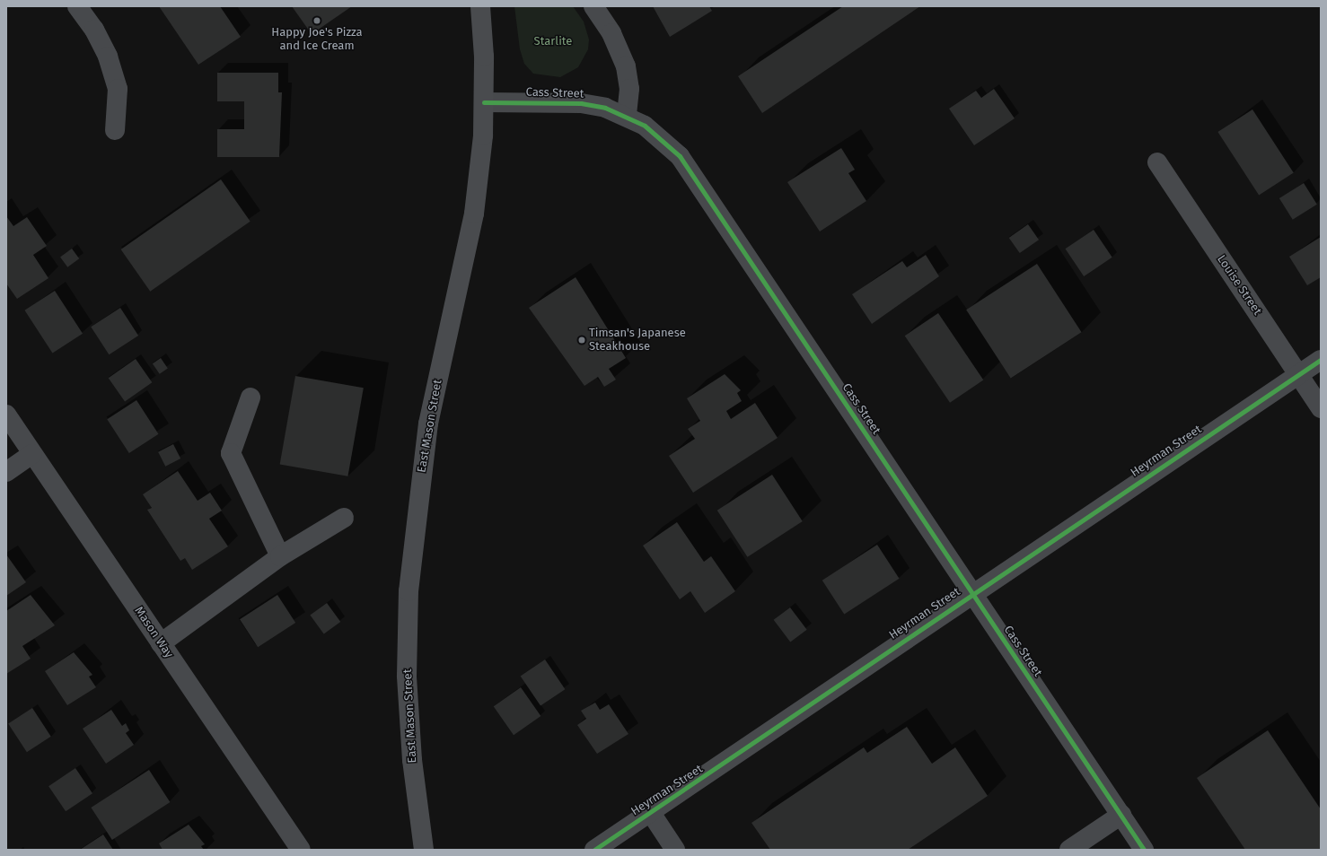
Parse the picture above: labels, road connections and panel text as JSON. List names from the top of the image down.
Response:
{
  "streets": {
    "main road": ["East Mason Street"],
    "street": [
      "Cass Street",
      "Louise Street",
      "Heyrman Street",
      "Mason Way"
    ]
  },
  "crossings": [
    ["Cass Street", "East Mason Street"],
    ["Cass Street", "Heyrman Street"],
    ["Louise Street", "Heyrman Street"]
  ],
  "parks": ["Starlite"],
  "places": ["Happy Joe's Pizza and Ice Cream", "Timsan's Japanese Steakhouse"]
}
